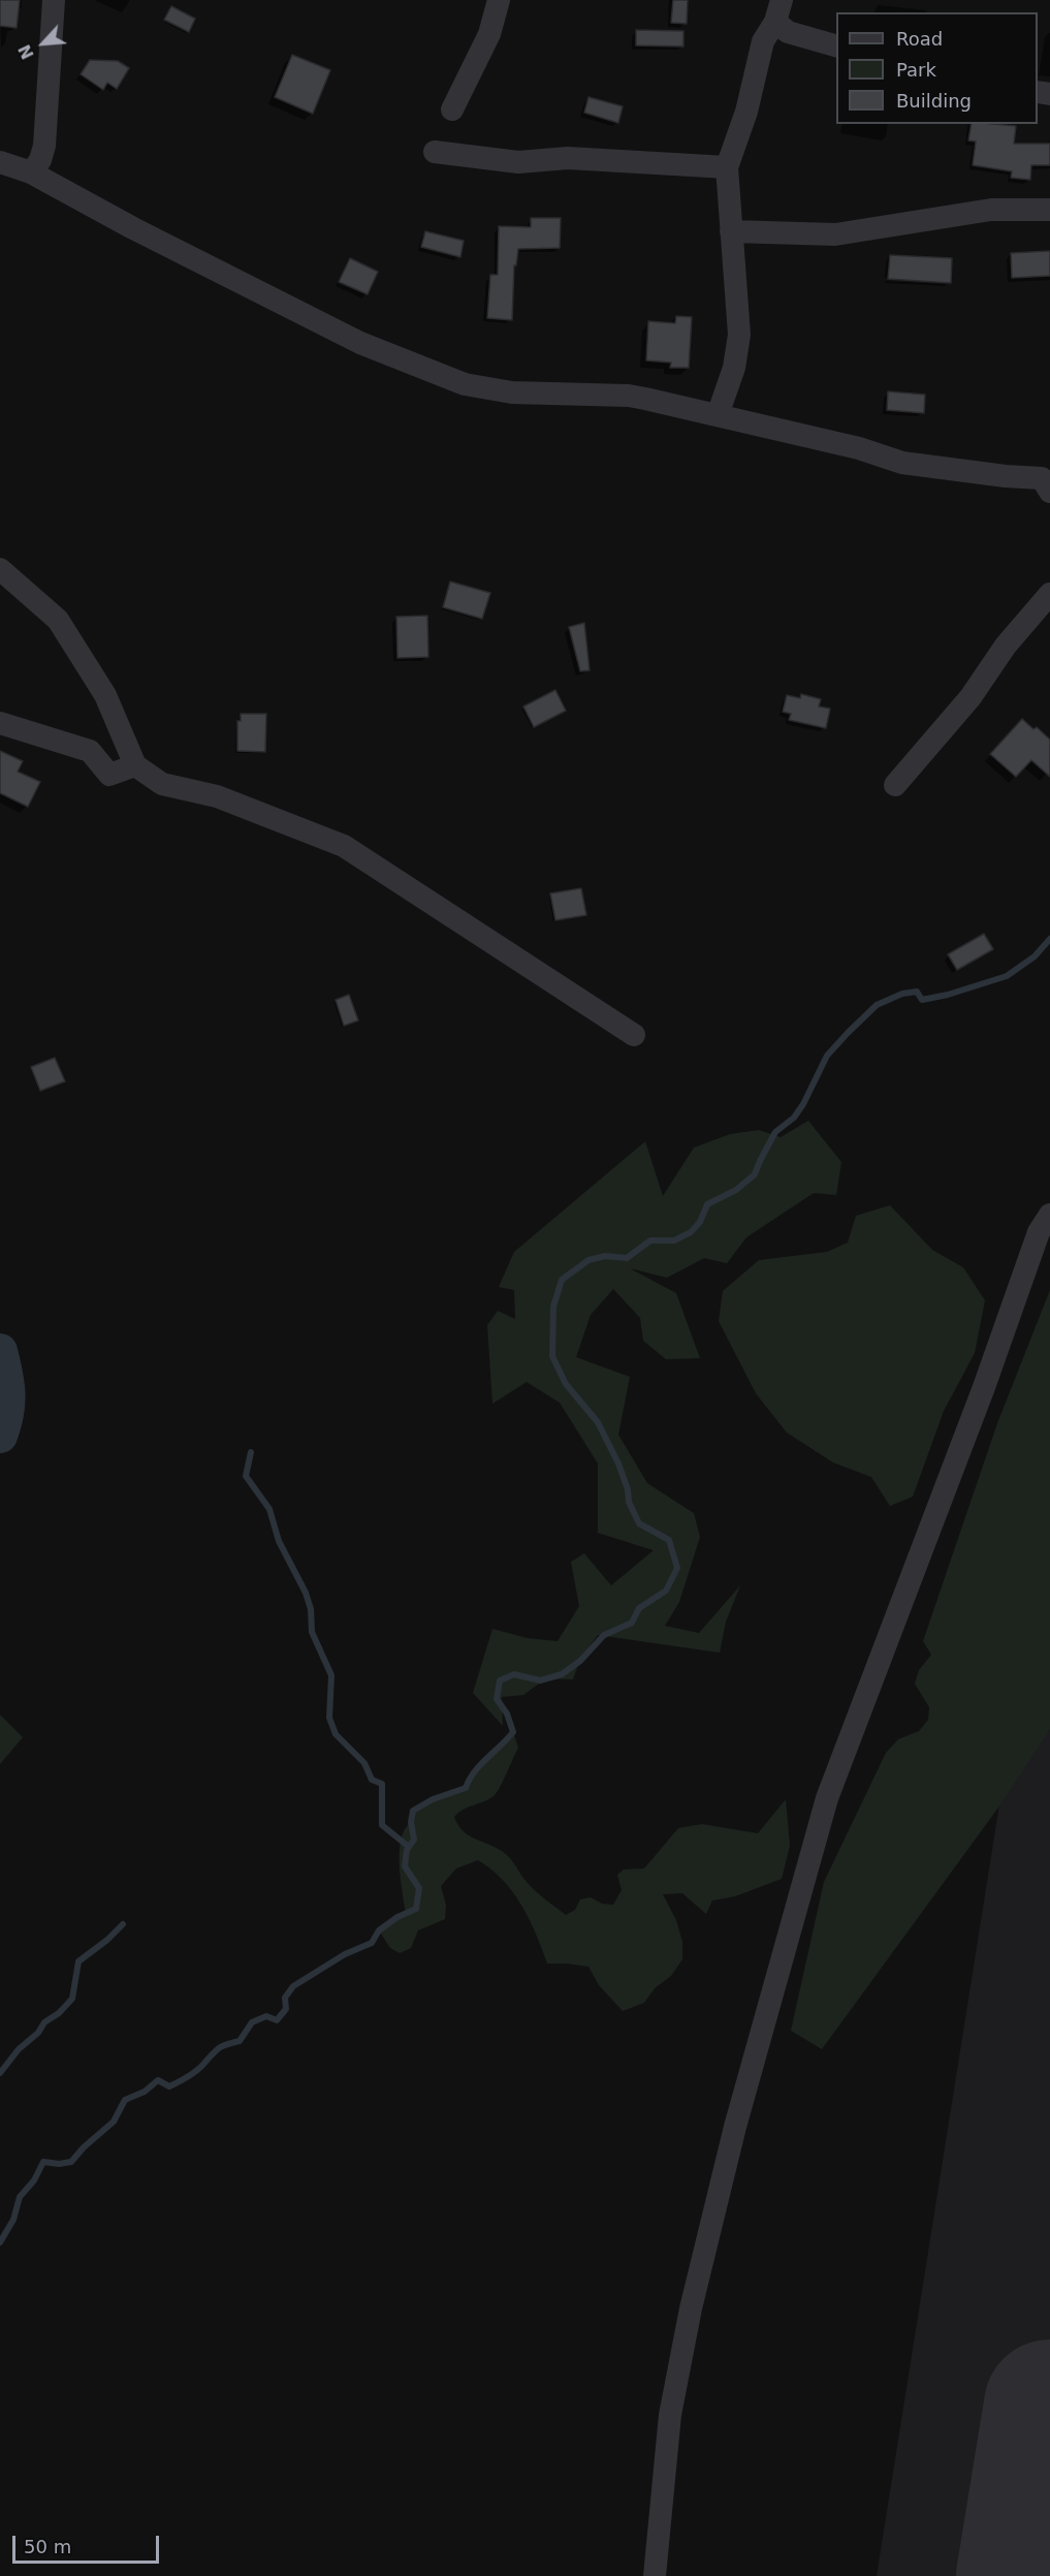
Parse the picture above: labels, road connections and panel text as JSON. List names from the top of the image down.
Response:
{
  "legend": ["Road", "Park", "Building"],
  "scale_bar": "50 m",
  "north": "bottom left"
}
